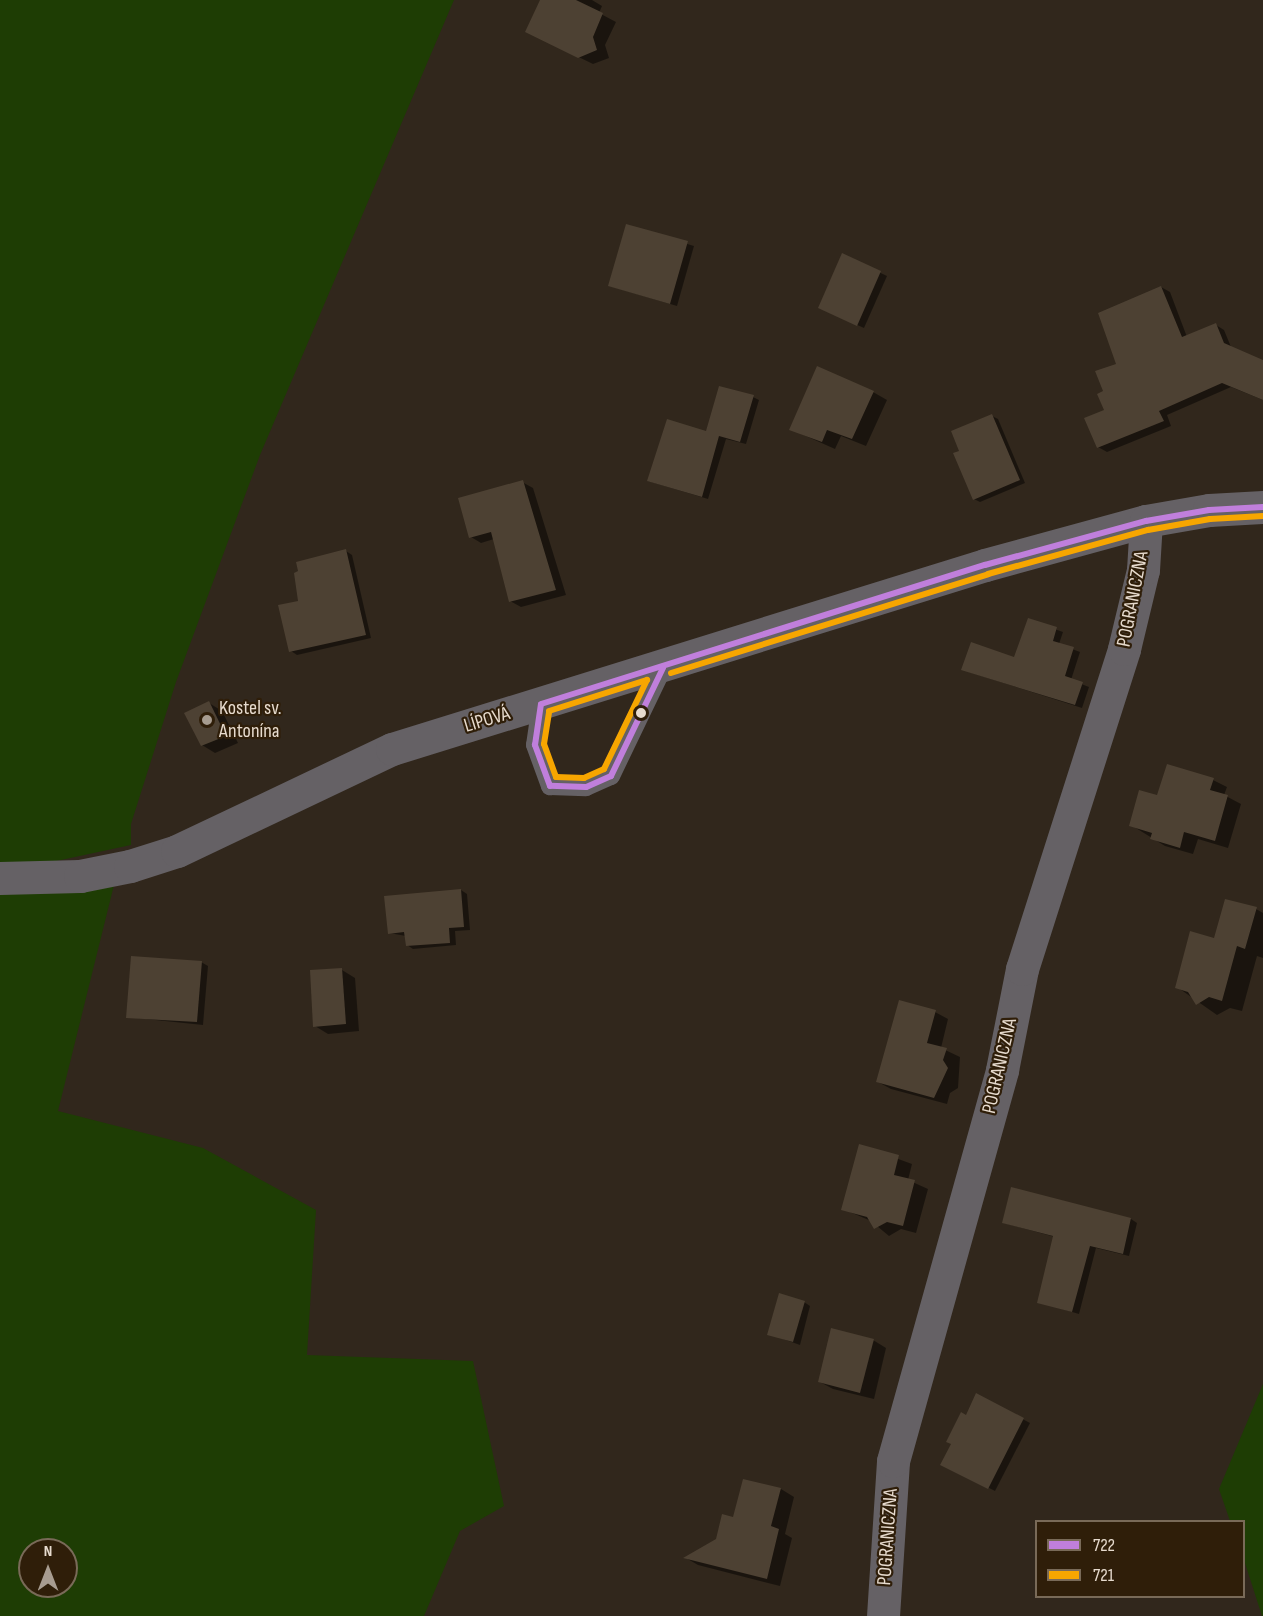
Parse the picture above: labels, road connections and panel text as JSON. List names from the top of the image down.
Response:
{
  "streets": {
    "street": ["POGRANICZNA", "LÍPOVÁ"]
  },
  "crossings": [
    ["POGRANICZNA", "LÍPOVÁ"]
  ],
  "places": ["Kostel sv. Antonína"],
  "lines": ["transit line 722", "transit line 721"],
  "legend": ["722", "721"],
  "north": "top"
}
